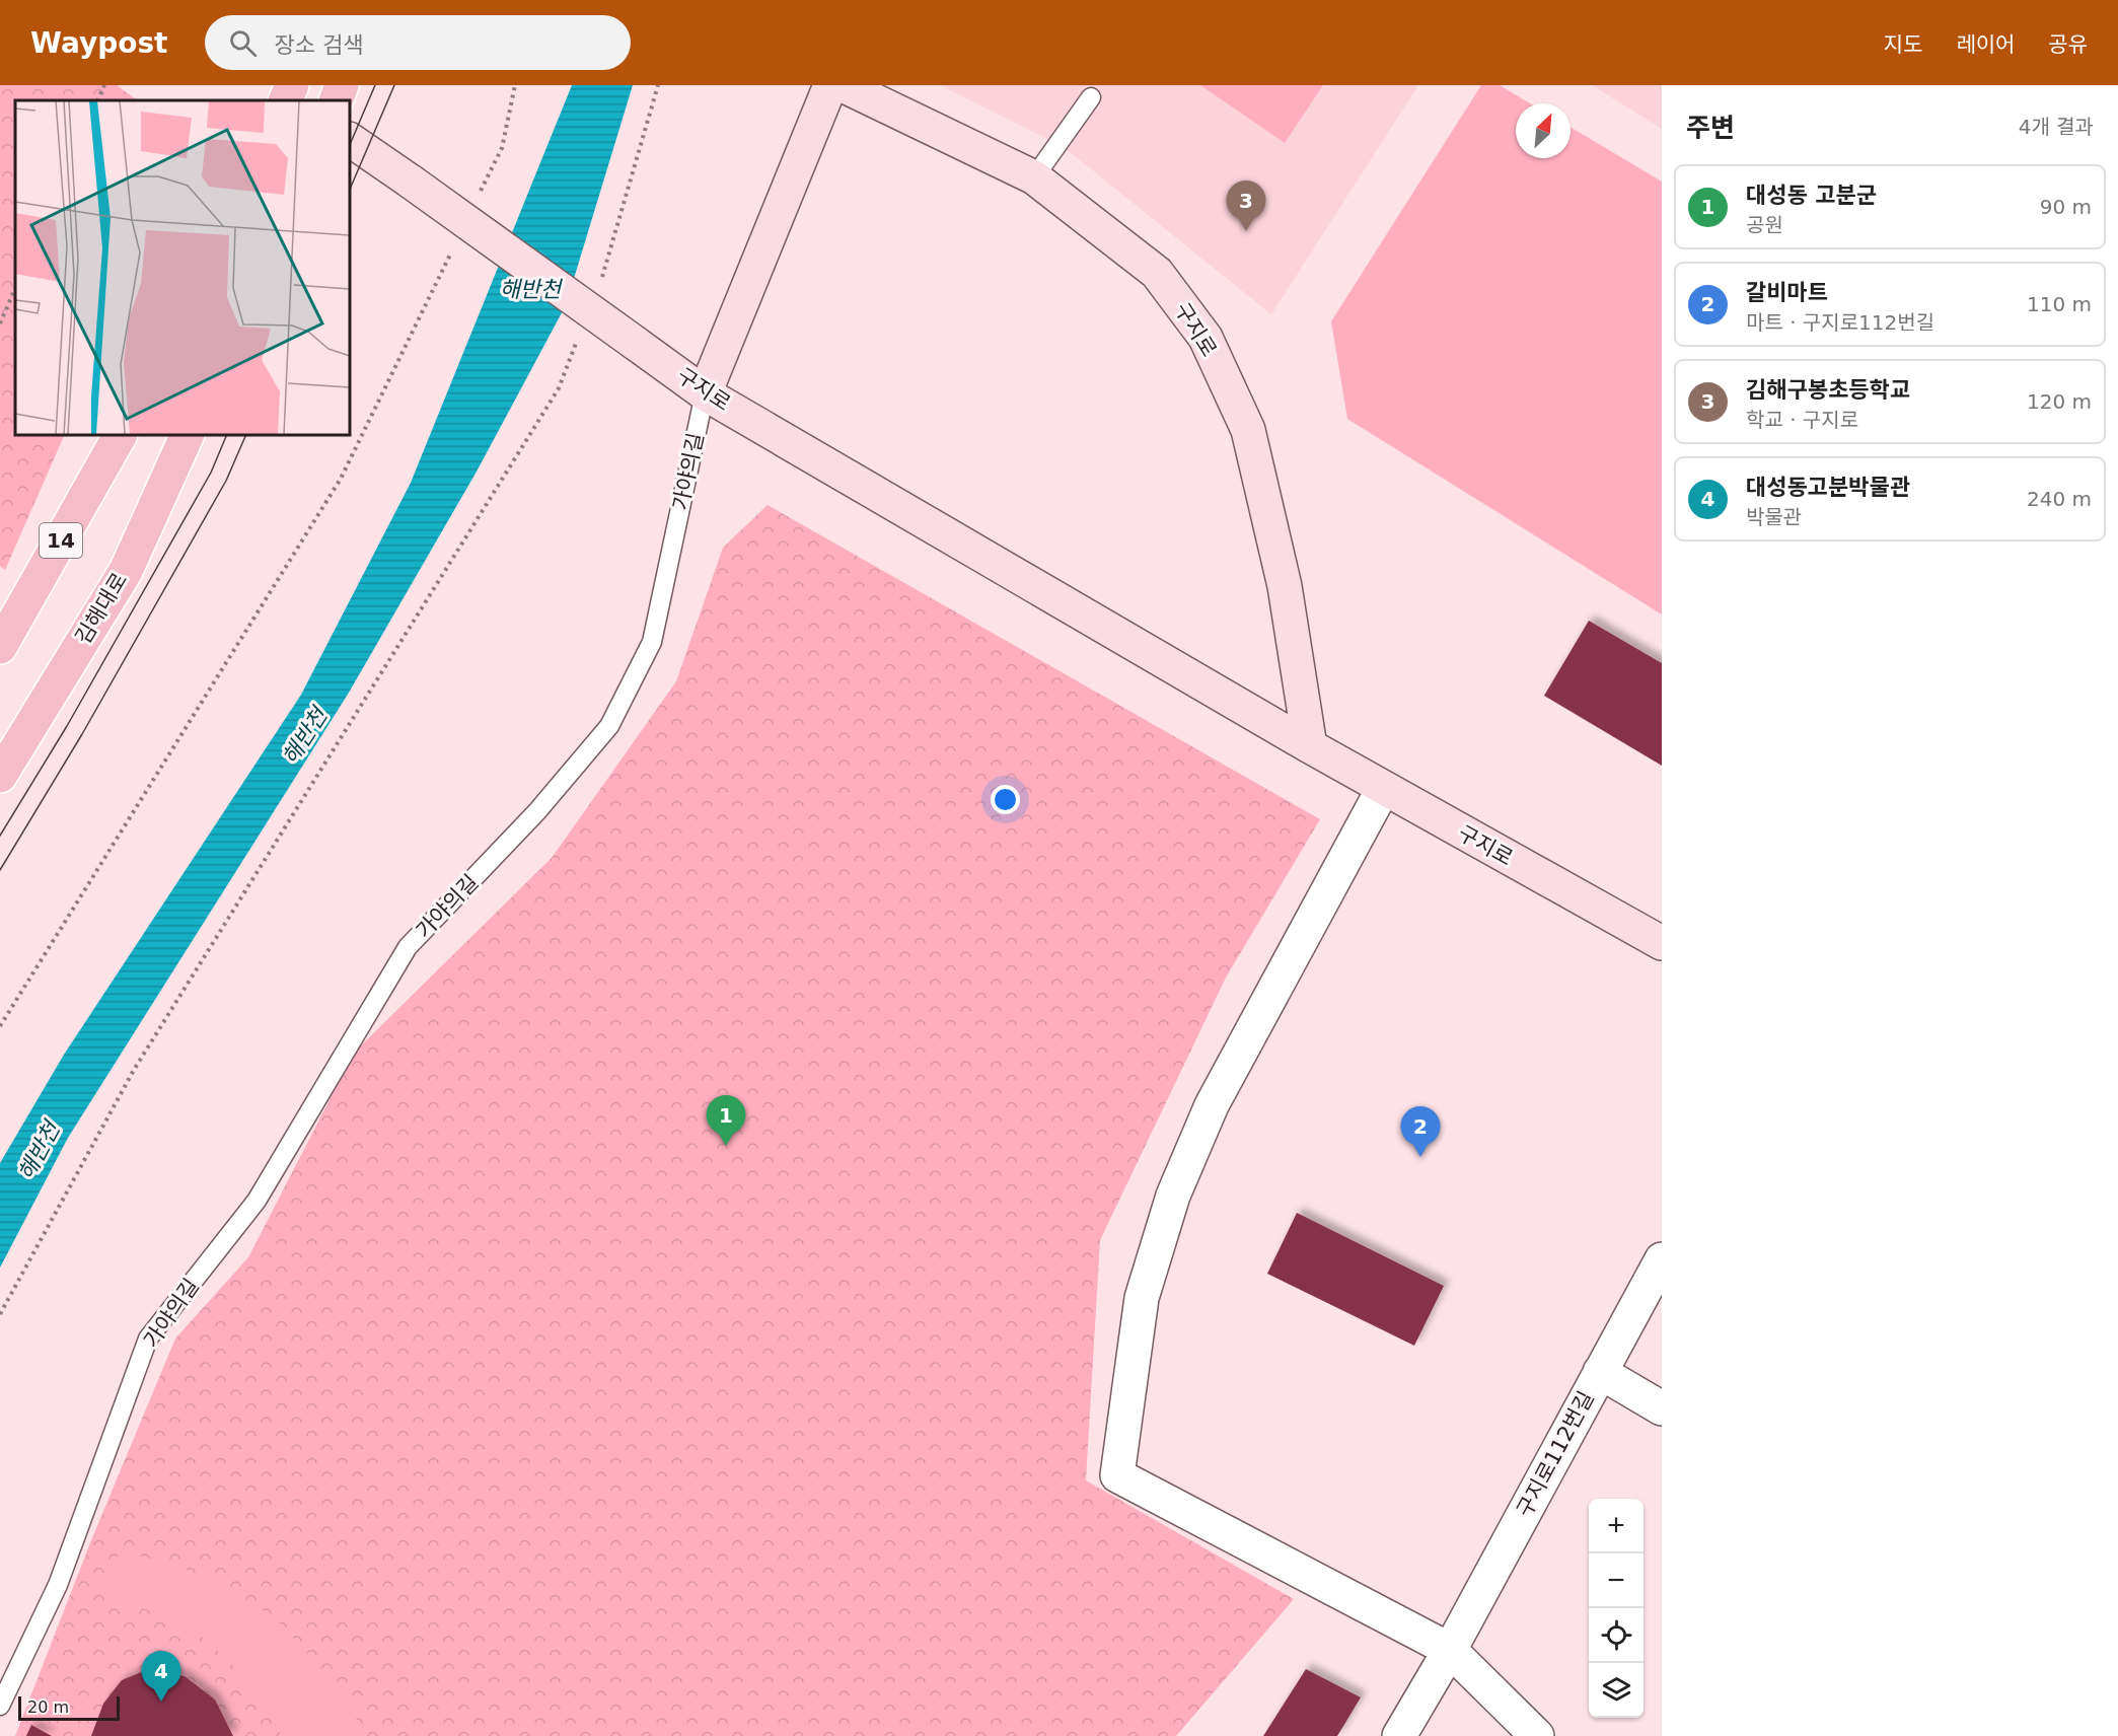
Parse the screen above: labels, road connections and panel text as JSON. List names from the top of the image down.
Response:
{
  "streets": {
    "main road": [
      "구지로",
      "가야의길",
      "14",
      "김해대로"
    ],
    "street": ["구지로112번길"]
  },
  "crossings": [
    ["구지로", "가야의길"]
  ],
  "water": ["해반천"],
  "scale_bar": "20 m",
  "north": "top right",
  "page": {
    "header": "Waypost",
    "search": "장소 검색",
    "nav": ["지도", "레이어", "공유"],
    "heading": ["주변", "4개 결과"],
    "list": [
      {
        "mark": "1",
        "name": "대성동 고분군",
        "note": "공원",
        "value": "90 m"
      },
      {
        "mark": "2",
        "name": "갈비마트",
        "note": "마트 · 구지로112번길",
        "value": "110 m"
      },
      {
        "mark": "3",
        "name": "김해구봉초등학교",
        "note": "학교 · 구지로",
        "value": "120 m"
      },
      {
        "mark": "4",
        "name": "대성동고분박물관",
        "note": "박물관",
        "value": "240 m"
      }
    ],
    "pins": [
      "3",
      "1",
      "2",
      "4"
    ],
    "map_buttons": ["+", "−"],
    "scale": "20 m"
  }
}
